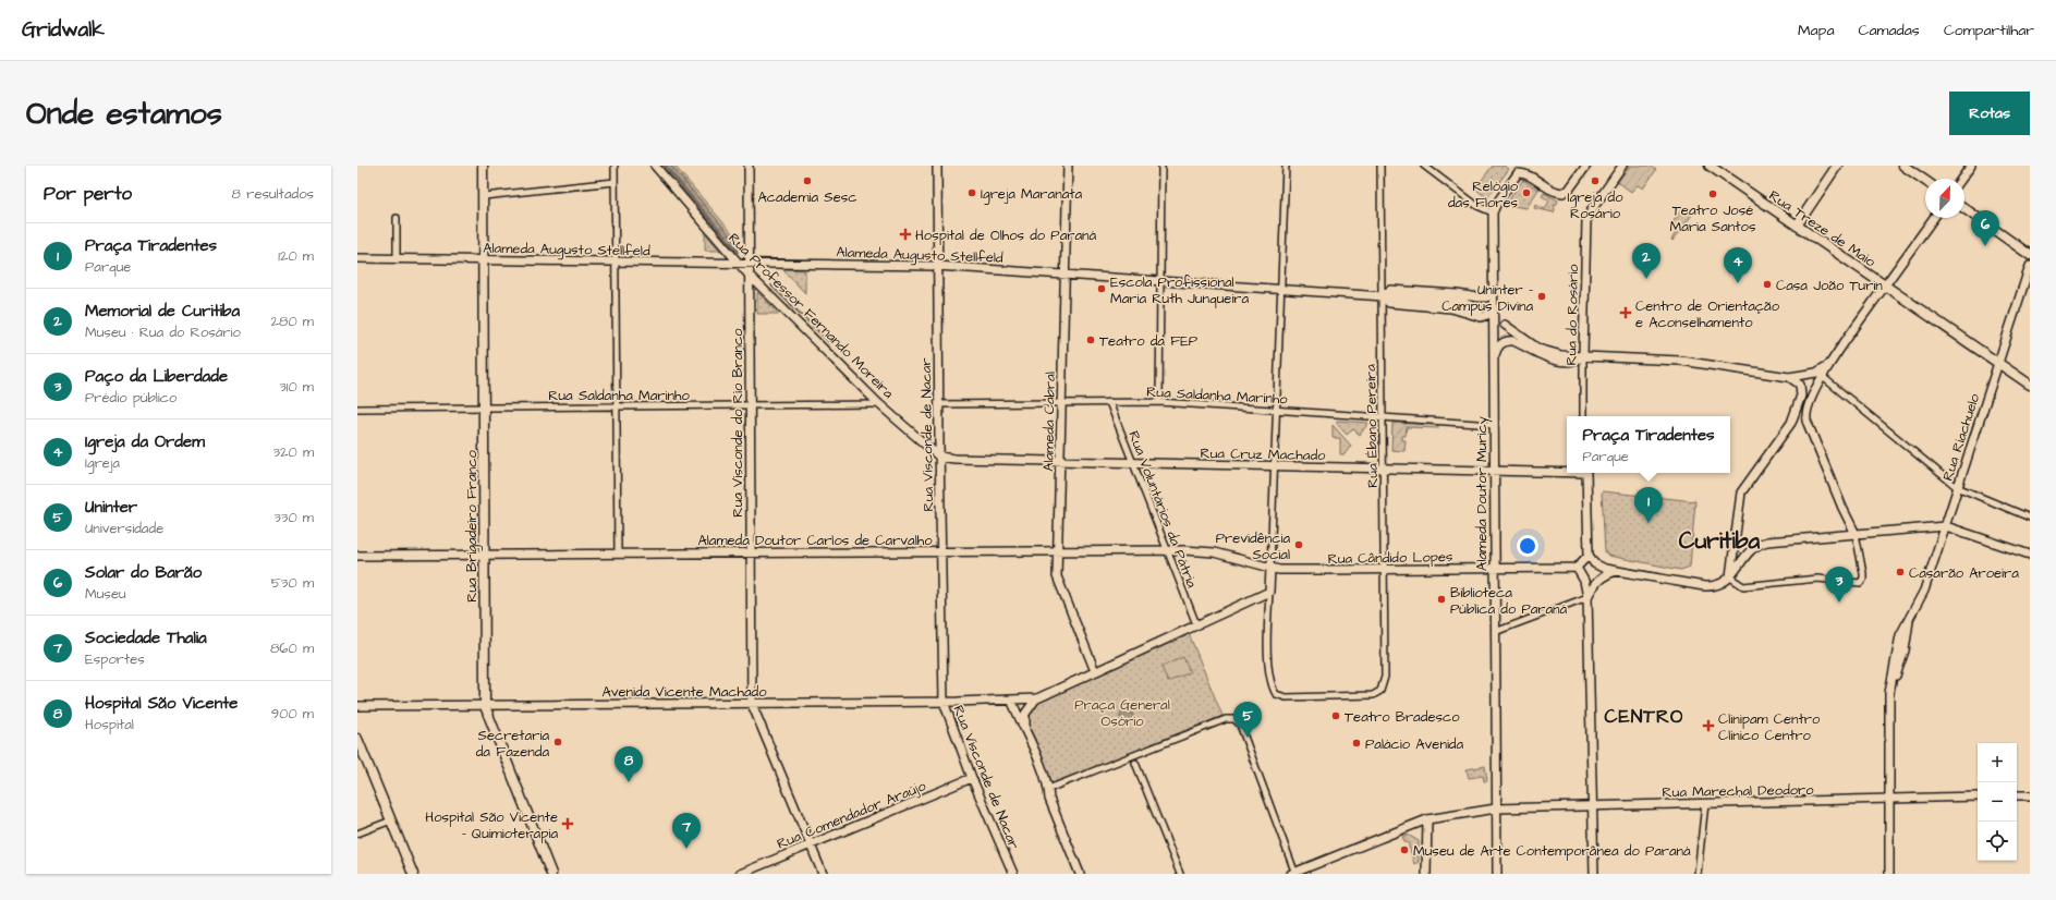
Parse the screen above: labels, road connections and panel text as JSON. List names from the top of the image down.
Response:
{
  "streets": {
    "main road": ["Rua Treze de Maio", "Rua Brigadeiro Franco"],
    "street": [
      "Alameda Augusto Stellfeld",
      "Rua Professor Fernando Moreira",
      "Rua do Rosário",
      "Rua Saldanha Marinho",
      "Alameda Cabral",
      "Rua Visconde do Rio Branco",
      "Rua Ébano Pereira",
      "Rua Visconde de Nacar",
      "Rua Riachuelo",
      "Rua Cruz Machado",
      "Alameda Doutor Muricy",
      "Rua Voluntários da Pátria",
      "Alameda Doutor Carlos de Carvalho",
      "Rua Cândido Lopes",
      "Avenida Vicente Machado",
      "Rua Marechal Deodoro",
      "Rua Comendador Araújo"
    ]
  },
  "crossings": [
    ["Rua Treze de Maio", "Rua Riachuelo"],
    ["Alameda Augusto Stellfeld", "Rua Professor Fernando Moreira"],
    ["Alameda Augusto Stellfeld", "Alameda Cabral"],
    ["Alameda Augusto Stellfeld", "Rua Visconde do Rio Branco"],
    ["Alameda Augusto Stellfeld", "Rua Ébano Pereira"],
    ["Alameda Augusto Stellfeld", "Rua Visconde de Nacar"],
    ["Alameda Augusto Stellfeld", "Rua Brigadeiro Franco"],
    ["Rua Professor Fernando Moreira", "Rua Saldanha Marinho"],
    ["Rua Professor Fernando Moreira", "Rua Visconde do Rio Branco"],
    ["Rua Professor Fernando Moreira", "Rua Visconde de Nacar"],
    ["Rua Professor Fernando Moreira", "Rua Cruz Machado"],
    ["Rua Saldanha Marinho", "Alameda Cabral"],
    ["Rua Saldanha Marinho", "Rua Visconde do Rio Branco"],
    ["Rua Saldanha Marinho", "Rua Ébano Pereira"],
    ["Rua Saldanha Marinho", "Rua Visconde de Nacar"],
    ["Rua Saldanha Marinho", "Alameda Doutor Muricy"],
    ["Rua Saldanha Marinho", "Rua Voluntários da Pátria"],
    ["Rua Saldanha Marinho", "Rua Brigadeiro Franco"],
    ["Alameda Cabral", "Rua Cruz Machado"],
    ["Alameda Cabral", "Alameda Doutor Carlos de Carvalho"],
    ["Rua Visconde do Rio Branco", "Alameda Doutor Carlos de Carvalho"],
    ["Rua Visconde do Rio Branco", "Avenida Vicente Machado"],
    ["Rua Visconde do Rio Branco", "Rua Comendador Araújo"],
    ["Rua Ébano Pereira", "Rua Cruz Machado"],
    ["Rua Ébano Pereira", "Rua Cândido Lopes"],
    ["Rua Visconde de Nacar", "Rua Cruz Machado"],
    ["Rua Visconde de Nacar", "Alameda Doutor Carlos de Carvalho"],
    ["Rua Visconde de Nacar", "Avenida Vicente Machado"],
    ["Rua Visconde de Nacar", "Rua Comendador Araújo"],
    ["Rua Riachuelo", "Rua Marechal Deodoro"],
    ["Rua Cruz Machado", "Alameda Doutor Muricy"],
    ["Rua Cruz Machado", "Rua Voluntários da Pátria"],
    ["Alameda Doutor Muricy", "Rua Cândido Lopes"],
    ["Alameda Doutor Muricy", "Rua Marechal Deodoro"],
    ["Rua Voluntários da Pátria", "Alameda Doutor Carlos de Carvalho"],
    ["Rua Brigadeiro Franco", "Alameda Doutor Carlos de Carvalho"],
    ["Rua Brigadeiro Franco", "Avenida Vicente Machado"],
    ["Alameda Doutor Carlos de Carvalho", "Rua Cândido Lopes"]
  ],
  "districts": ["Curitiba", "CENTRO"],
  "parks": ["Praça General Osório"],
  "places": {
    "other": [
      "Academia Sesc",
      "Igreja do Rosário",
      "Igreja Maranata",
      "Relógio das Flores",
      "Teatro José Maria Santos",
      "Casa João Turin",
      "Escola Profissional Maria Ruth Junqueira",
      "Uninter - Campus Divina",
      "Teatro da FEP",
      "Previdência Social",
      "Casarão Aroeira",
      "Biblioteca Pública do Paraná",
      "Teatro Bradesco",
      "Secretaria da Fazenda",
      "Palácio Avenida",
      "Museu de Arte Contemporânea do Paraná"
    ],
    "health": [
      "Hospital de Olhos do Paraná",
      "Centro de Orientação e Aconselhamento",
      "Clinipam Centro Clínico Centro",
      "Hospital São Vicente - Quimioterapia"
    ]
  },
  "north": "top right",
  "page": {
    "header": "Gridwalk",
    "nav": ["Mapa", "Camadas", "Compartilhar"],
    "buttons": "Rotas",
    "title": "Onde estamos",
    "heading": ["Por perto", "8 resultados"],
    "pins": [
      "6",
      "2",
      "4",
      "1",
      "3",
      "5",
      "8",
      "7"
    ],
    "list": [
      {
        "mark": "1",
        "name": "Praça Tiradentes",
        "note": "Parque",
        "value": "120 m"
      },
      {
        "mark": "2",
        "name": "Memorial de Curitiba",
        "note": "Museu · Rua do Rosário",
        "value": "280 m"
      },
      {
        "mark": "3",
        "name": "Paço da Liberdade",
        "note": "Prédio público",
        "value": "310 m"
      },
      {
        "mark": "4",
        "name": "Igreja da Ordem",
        "note": "Igreja",
        "value": "320 m"
      },
      {
        "mark": "5",
        "name": "Uninter",
        "note": "Universidade",
        "value": "330 m"
      },
      {
        "mark": "6",
        "name": "Solar do Barão",
        "note": "Museu",
        "value": "530 m"
      },
      {
        "mark": "7",
        "name": "Sociedade Thalia",
        "note": "Esportes",
        "value": "860 m"
      },
      {
        "mark": "8",
        "name": "Hospital São Vicente",
        "note": "Hospital",
        "value": "900 m"
      }
    ],
    "popup": ["Praça Tiradentes", "Parque"],
    "map_buttons": ["+", "−"]
  }
}
